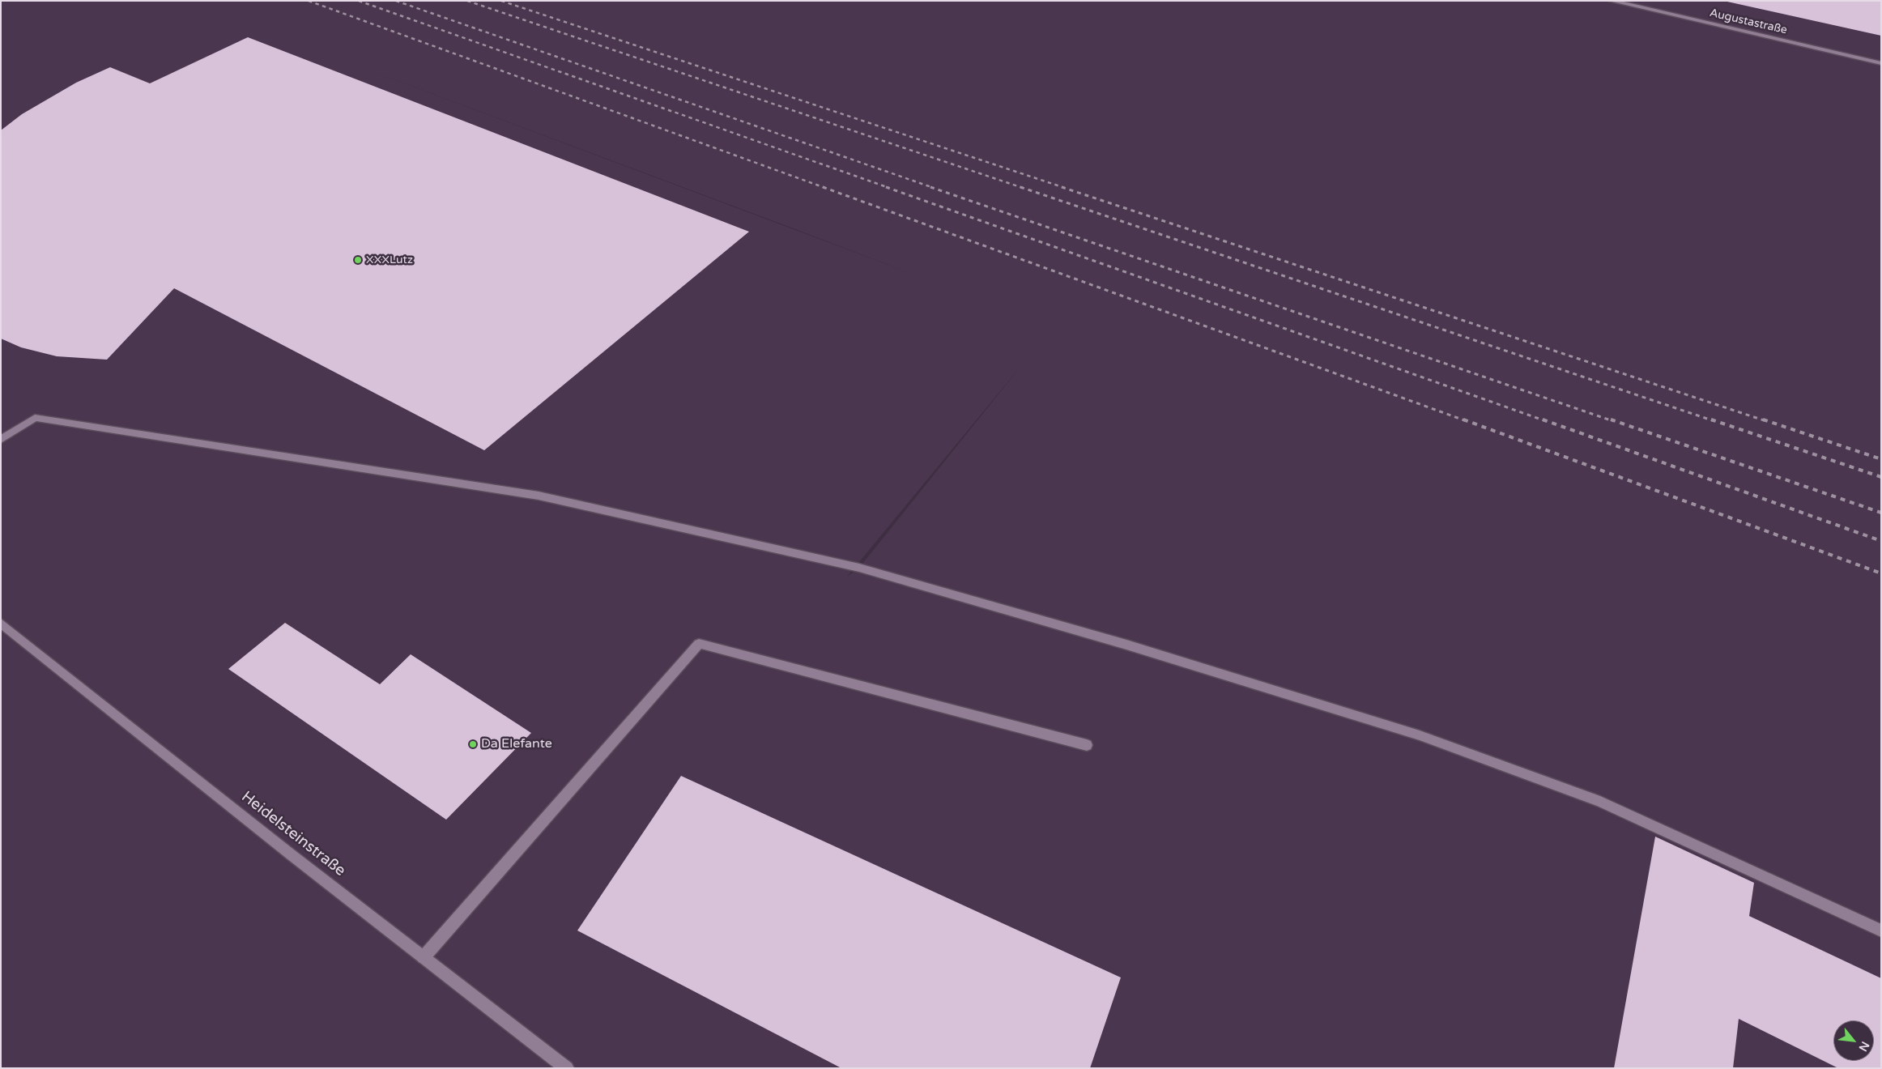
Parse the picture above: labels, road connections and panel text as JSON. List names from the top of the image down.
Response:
{
  "streets": {
    "main road": ["Augustastraße", "Heidelsteinstraße"]
  },
  "places": ["XXXLutz", "Da Elefante"],
  "north": "bottom right"
}
